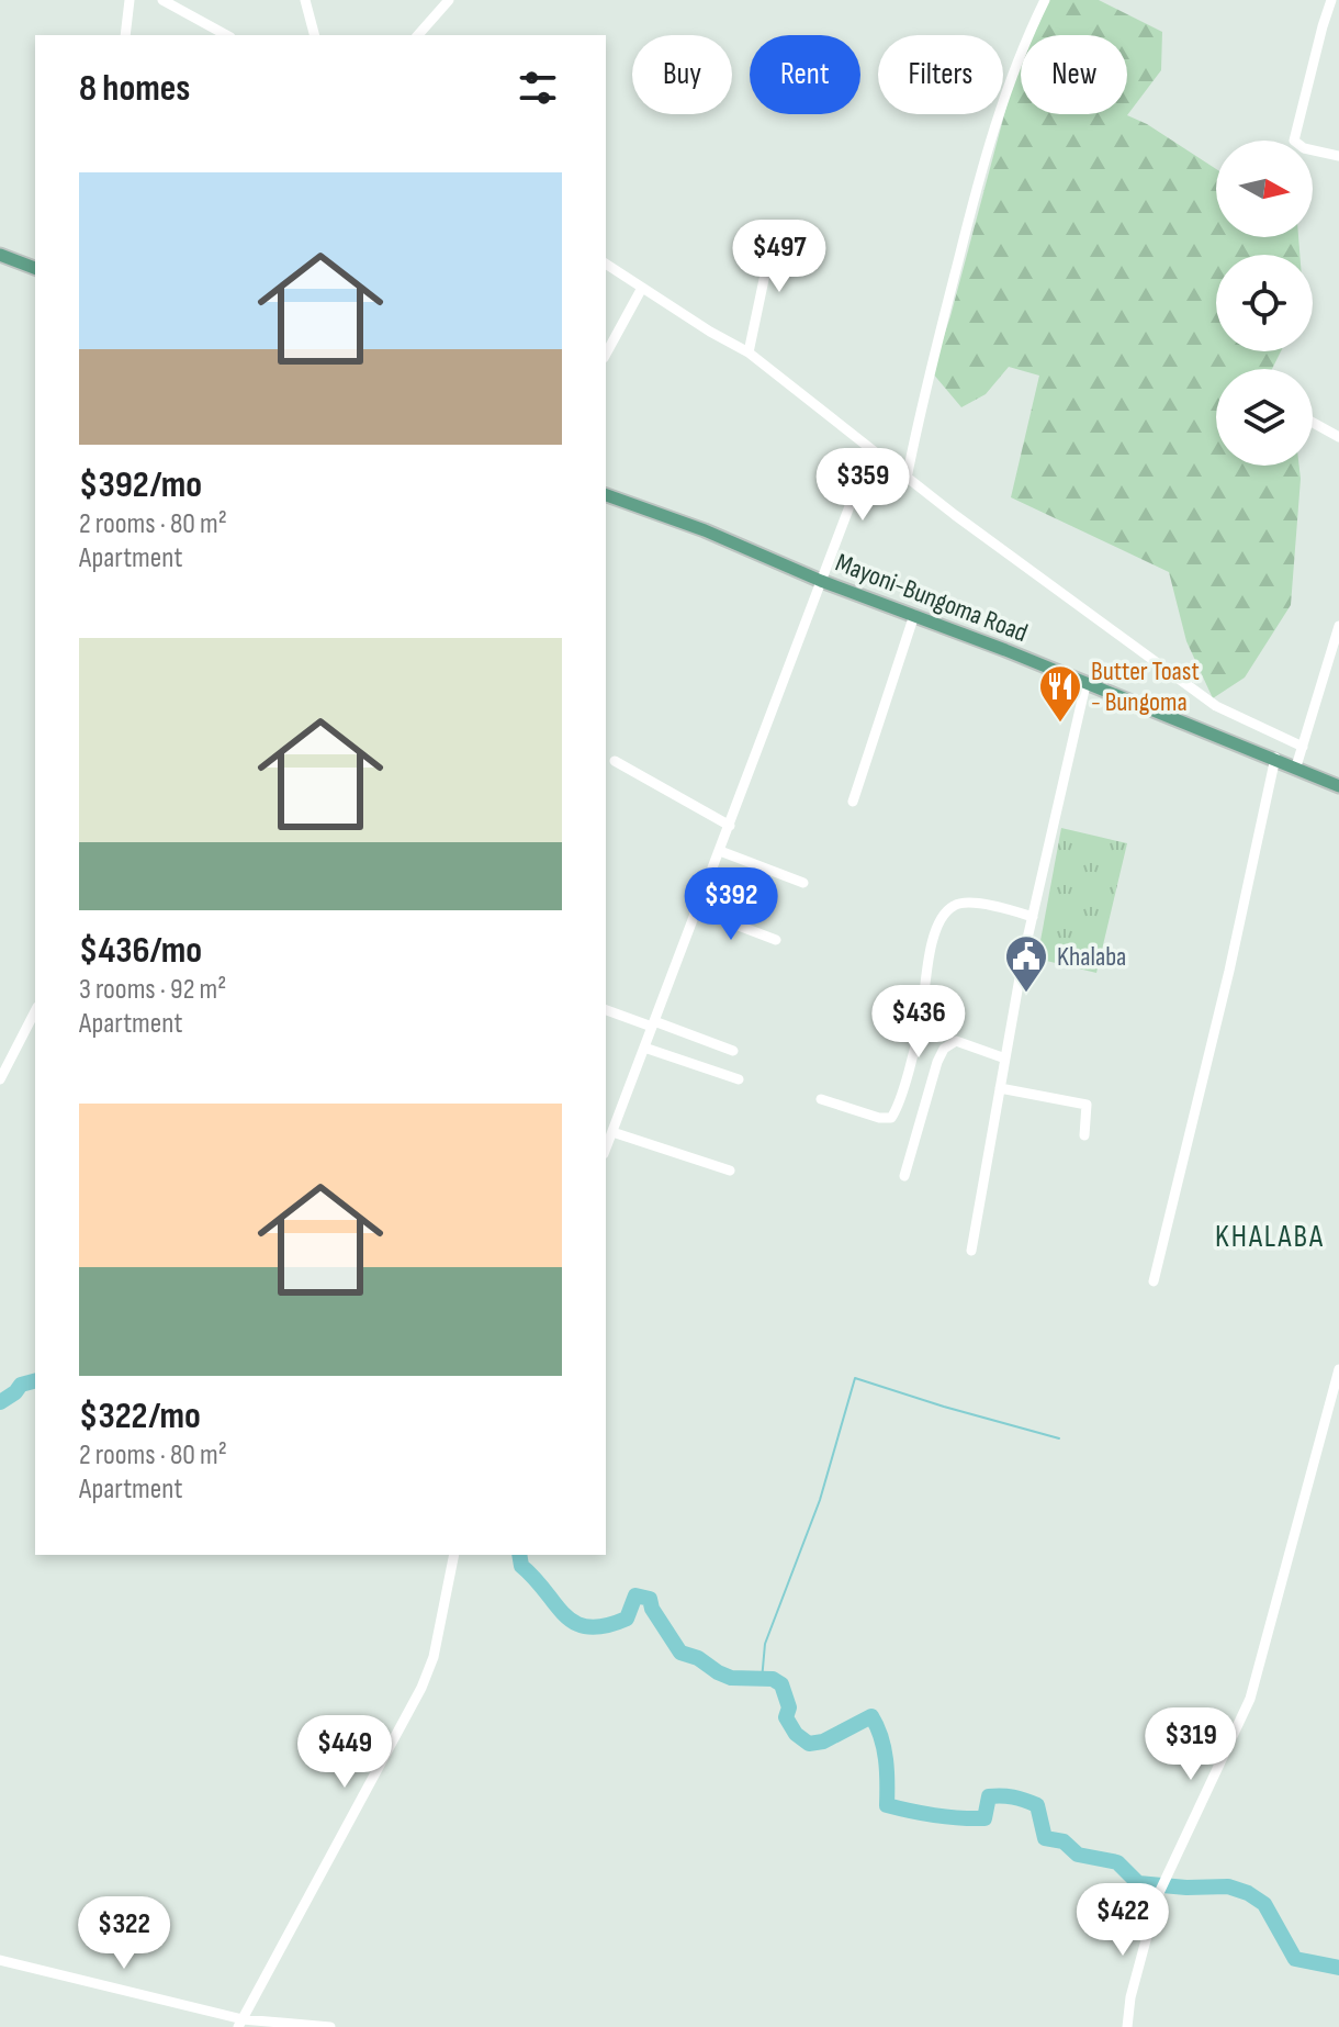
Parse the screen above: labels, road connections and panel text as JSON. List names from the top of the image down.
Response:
{
  "streets": {
    "main road": ["Mayoni-Bungoma Road"]
  },
  "districts": ["KHALABA"],
  "places": {
    "restaurant": ["Butter Toast - Bungoma"],
    "public building": ["Khalaba"]
  },
  "north": "right",
  "page": {
    "chip": [
      "Buy",
      "Rent",
      "Filters",
      "New"
    ],
    "heading": "8 homes",
    "list": [
      {
        "name": "$392/mo",
        "note": "2 rooms · 80 m² · Apartment"
      },
      {
        "name": "$436/mo",
        "note": "3 rooms · 92 m² · Apartment"
      },
      {
        "name": "$322/mo",
        "note": "2 rooms · 80 m² · Apartment"
      }
    ],
    "price": [
      "$497",
      "$359",
      "$392",
      "$436",
      "$319",
      "$449",
      "$422",
      "$322"
    ]
  }
}
